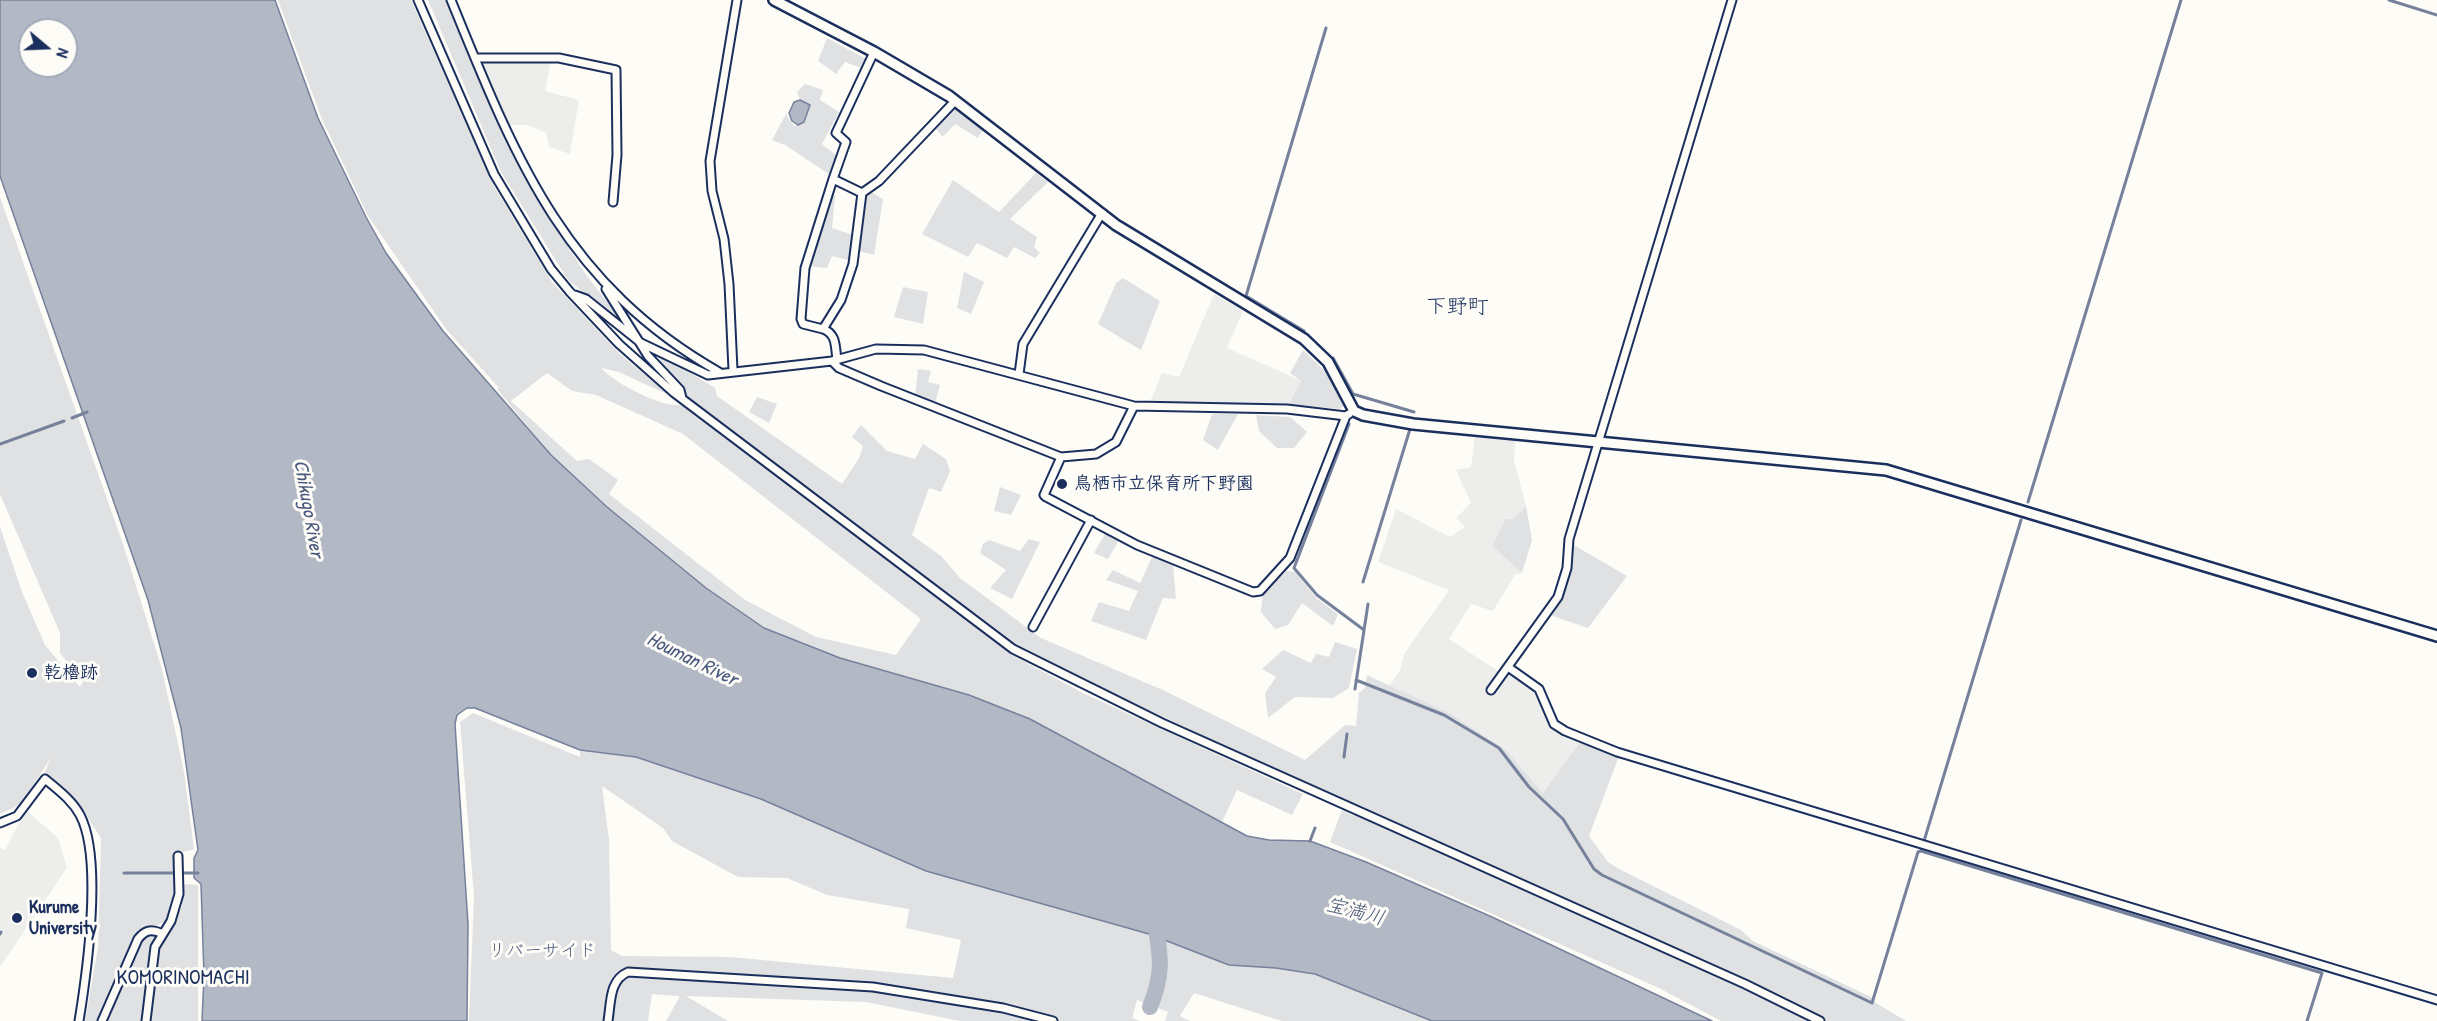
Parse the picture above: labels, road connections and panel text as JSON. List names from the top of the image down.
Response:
{
  "districts": ["下野町", "KOMORINOMACHI"],
  "water": ["Chikugo River", "Houman River", "宝満川"],
  "parks": ["リバーサイド"],
  "places": ["鳥栖市立保育所下野園", "乾櫓跡", "Kurume University"],
  "north": "right"
}
